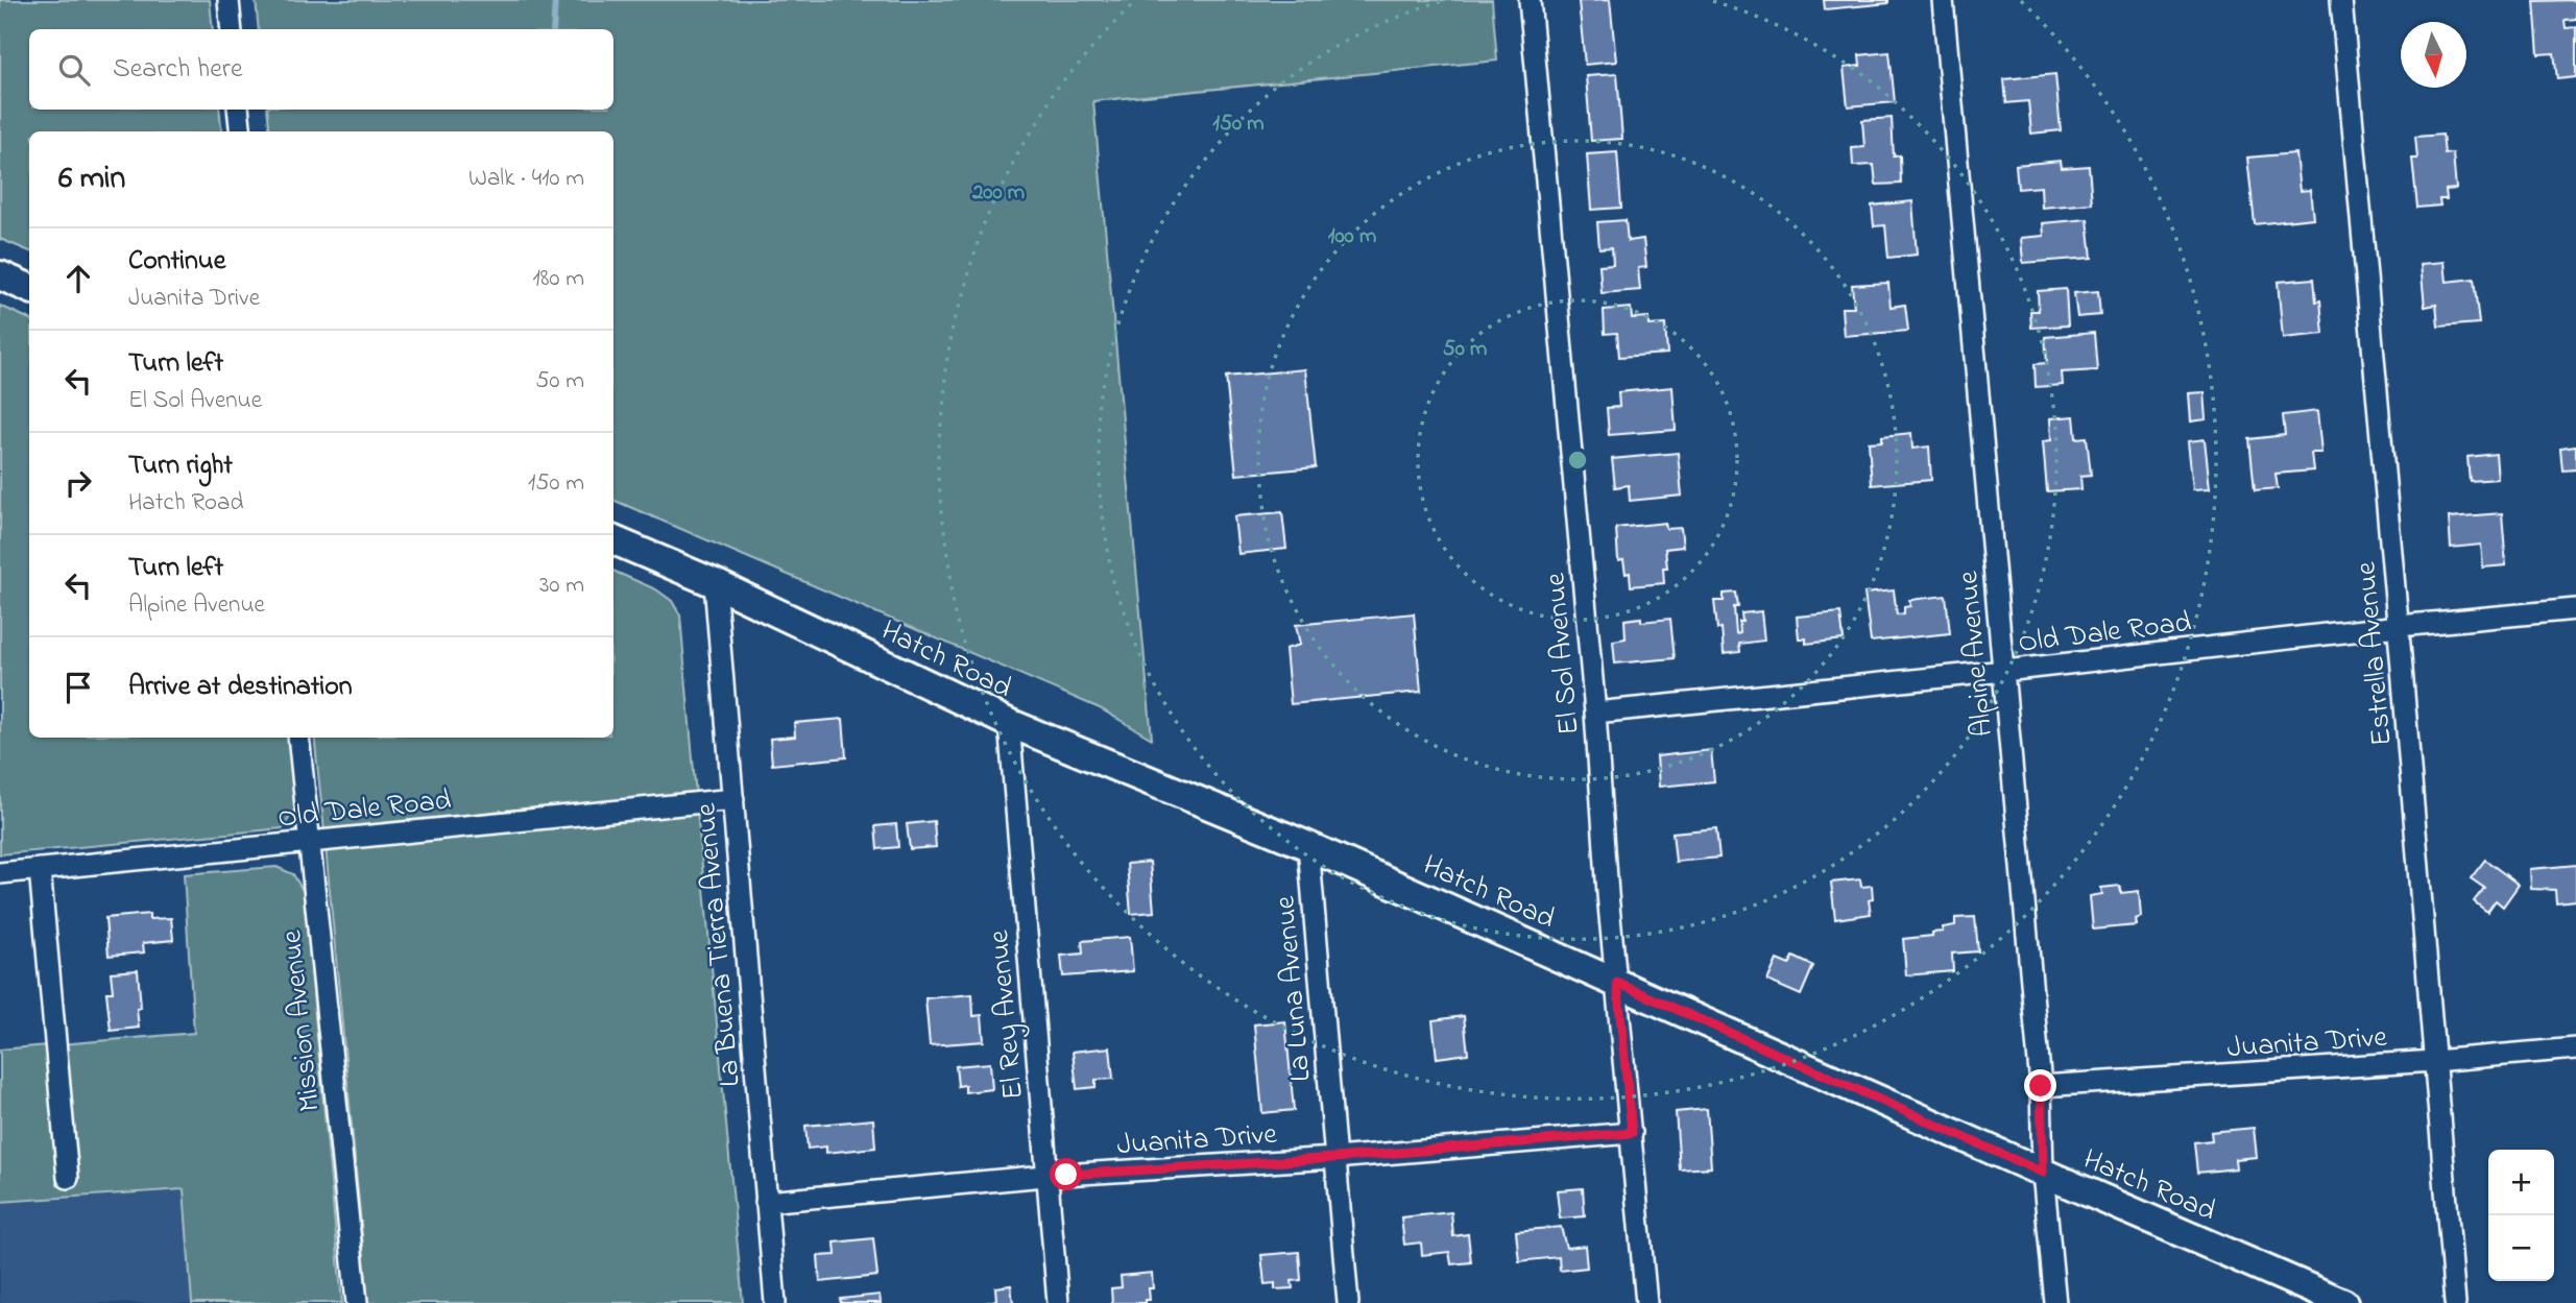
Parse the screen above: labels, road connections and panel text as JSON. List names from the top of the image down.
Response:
{
  "streets": {
    "street": [
      "Old Dale Road",
      "El Sol Avenue",
      "Alpine Avenue",
      "Estrella Avenue",
      "Hatch Road",
      "La Buena Tierra Avenue",
      "La Luna Avenue",
      "El Rey Avenue",
      "Mission Avenue",
      "Juanita Drive"
    ]
  },
  "crossings": [
    ["Old Dale Road", "El Sol Avenue"],
    ["Old Dale Road", "Alpine Avenue"],
    ["Old Dale Road", "Estrella Avenue"],
    ["Old Dale Road", "La Buena Tierra Avenue"],
    ["Old Dale Road", "Mission Avenue"],
    ["El Sol Avenue", "Hatch Road"],
    ["El Sol Avenue", "Juanita Drive"],
    ["Alpine Avenue", "Hatch Road"],
    ["Alpine Avenue", "Juanita Drive"],
    ["Estrella Avenue", "Juanita Drive"],
    ["Hatch Road", "La Buena Tierra Avenue"],
    ["Hatch Road", "La Luna Avenue"],
    ["Hatch Road", "El Rey Avenue"],
    ["La Buena Tierra Avenue", "Juanita Drive"],
    ["La Luna Avenue", "Juanita Drive"],
    ["El Rey Avenue", "Juanita Drive"]
  ],
  "north": "bottom",
  "page": {
    "search": "Search here",
    "heading": ["6 min", "Walk · 410 m"],
    "list": [
      ["Continue", "Juanita Drive", "180 m"],
      ["Turn left", "El Sol Avenue", "50 m"],
      ["Turn right", "Hatch Road", "150 m"],
      ["Turn left", "Alpine Avenue", "30 m"],
      "Arrive at destination"
    ],
    "map_buttons": ["+", "−"]
  },
  "rings": [
    "150 m",
    "200 m",
    "100 m",
    "50 m"
  ]
}
